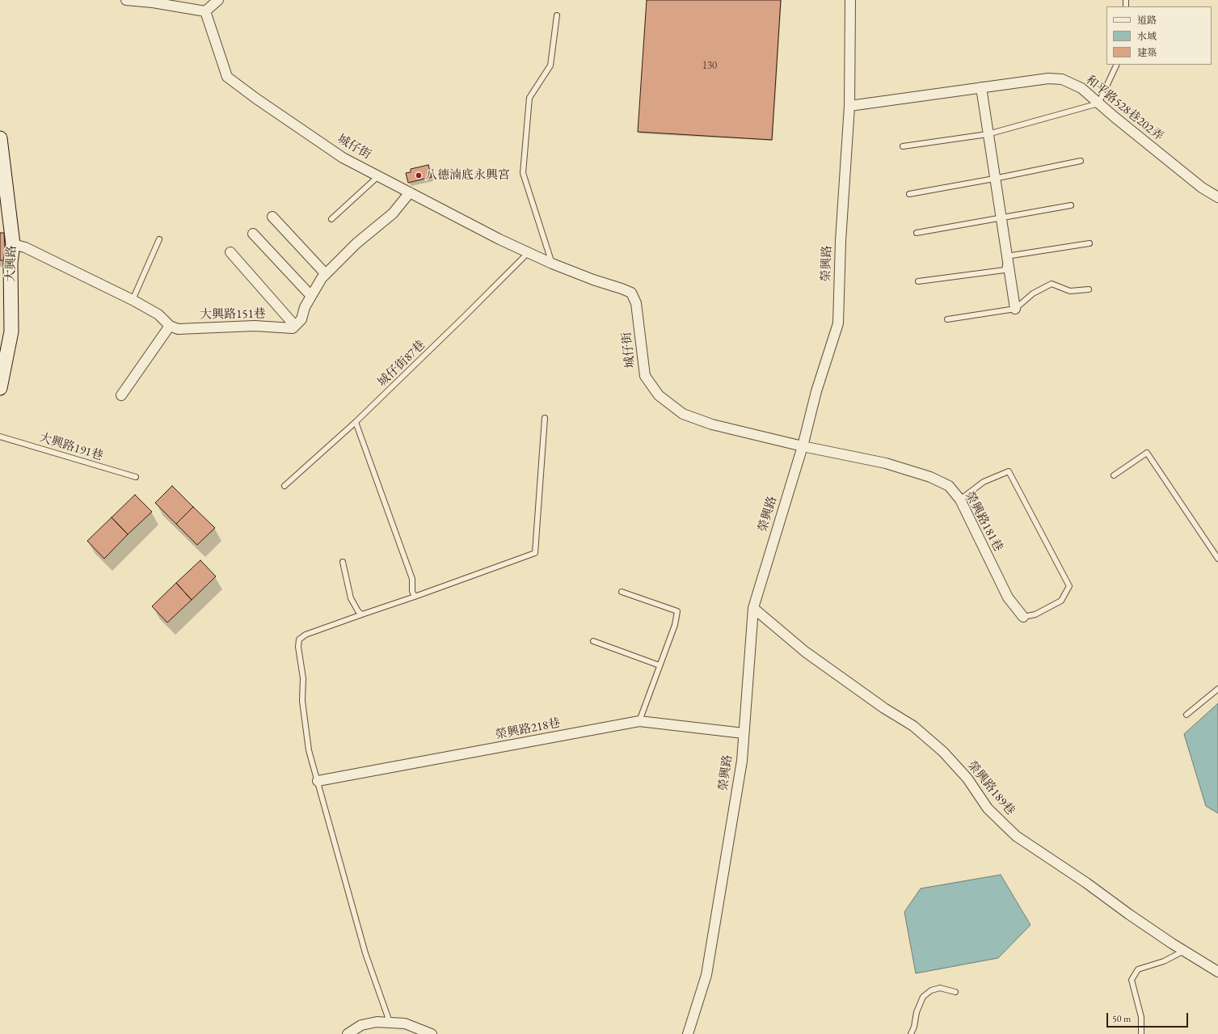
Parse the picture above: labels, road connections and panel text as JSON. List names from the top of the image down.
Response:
{
  "streets": {
    "street": [
      "和平路528巷202弄",
      "城仔街",
      "大興路",
      "榮興路",
      "大興路151巷",
      "榮興路181巷",
      "榮興路218巷",
      "榮興路189巷"
    ],
    "lane": ["城仔街87巷", "大興路191巷"]
  },
  "crossings": [
    ["和平路528巷202弄", "榮興路"],
    ["城仔街", "榮興路"],
    ["城仔街", "城仔街87巷"],
    ["城仔街", "榮興路181巷"],
    ["榮興路", "榮興路181巷"],
    ["榮興路", "榮興路218巷"],
    ["榮興路", "榮興路189巷"]
  ],
  "places": ["八德湳底永興宮"],
  "house_numbers": ["130"],
  "legend": ["道路", "水域", "建築"],
  "scale_bar": "50 m"
}
